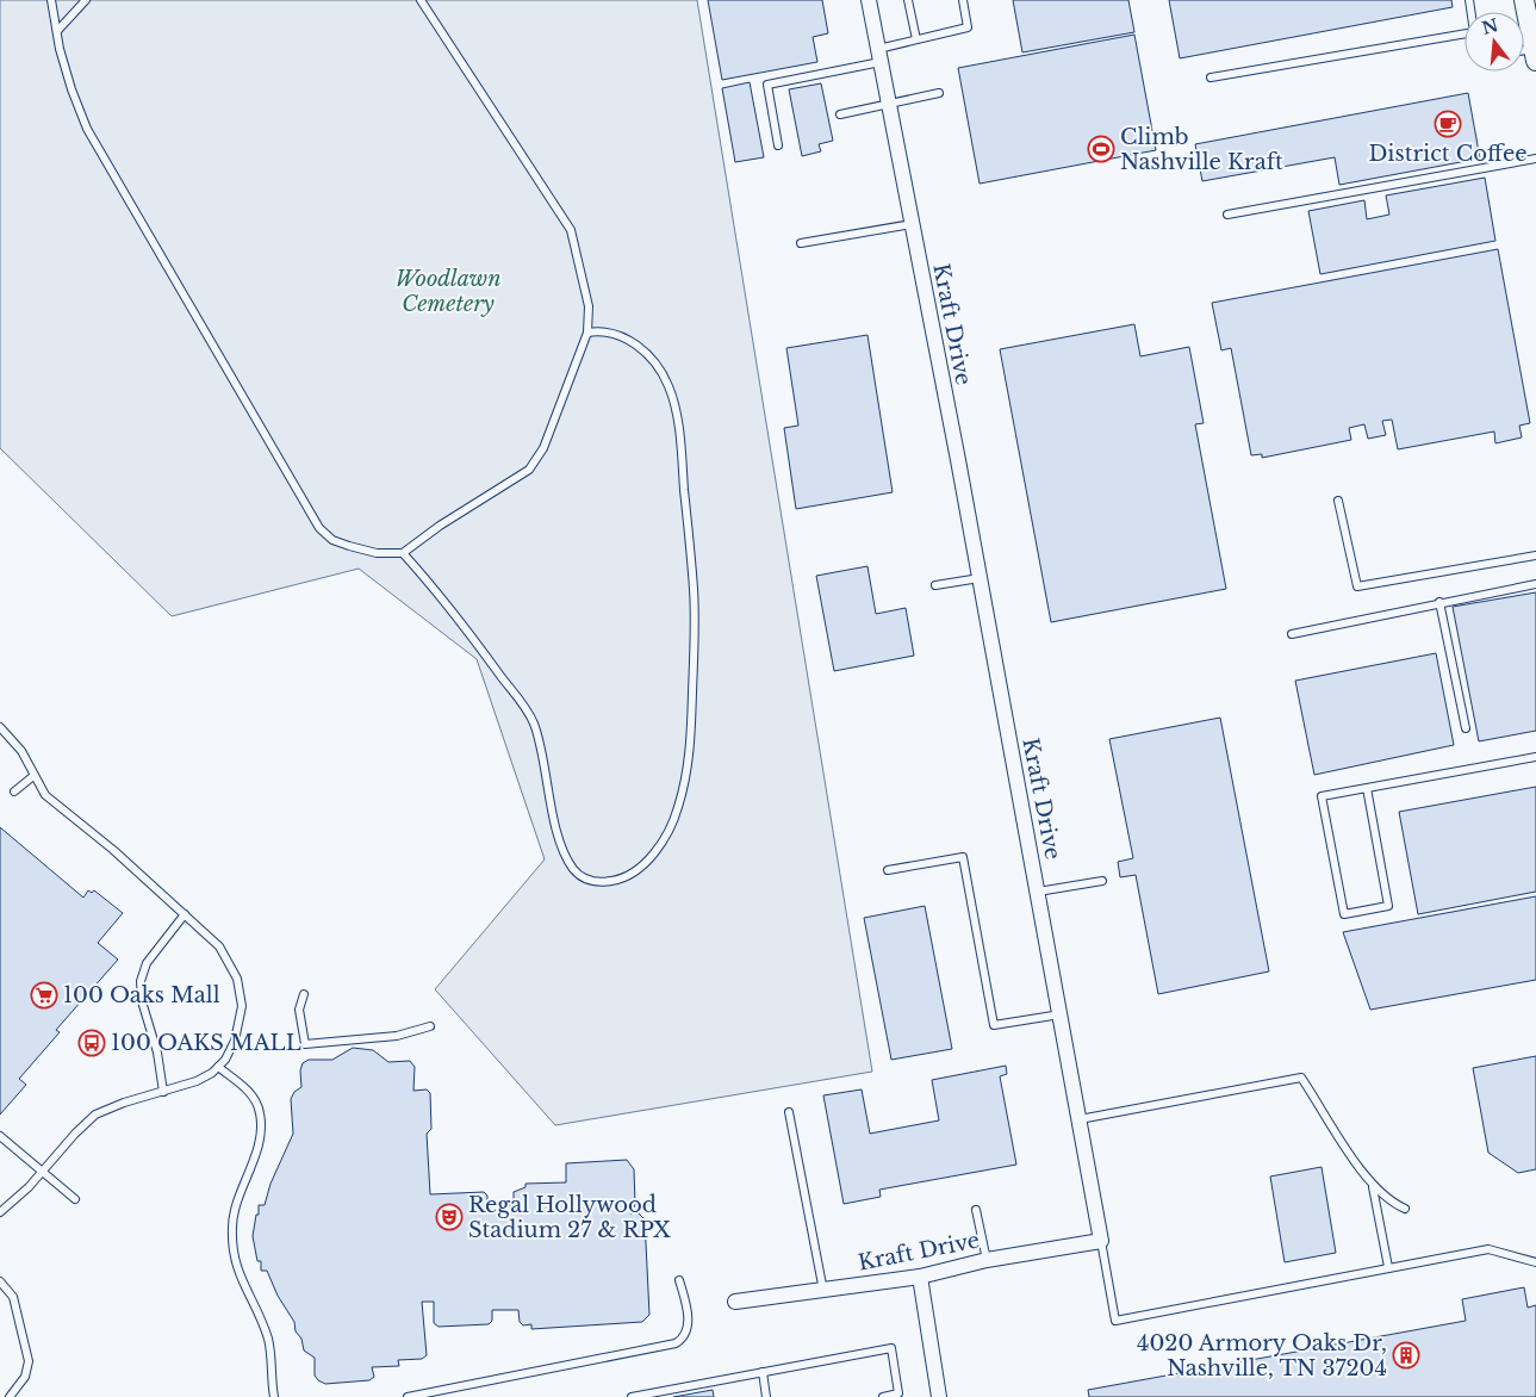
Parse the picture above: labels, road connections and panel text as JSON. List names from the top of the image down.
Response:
{
  "streets": {
    "street": ["Kraft Drive"]
  },
  "parks": ["Woodlawn Cemetery"],
  "places": {
    "cafe": ["District Coffee"],
    "sports": ["Climb Nashville Kraft"],
    "supermarket": ["100 Oaks Mall"],
    "bus stop": ["100 OAKS MALL"],
    "theatre": ["Regal Hollywood Stadium 27 & RPX"],
    "building": ["4020 Armory Oaks Dr, Nashville, TN 37204"]
  },
  "north": "top"
}
